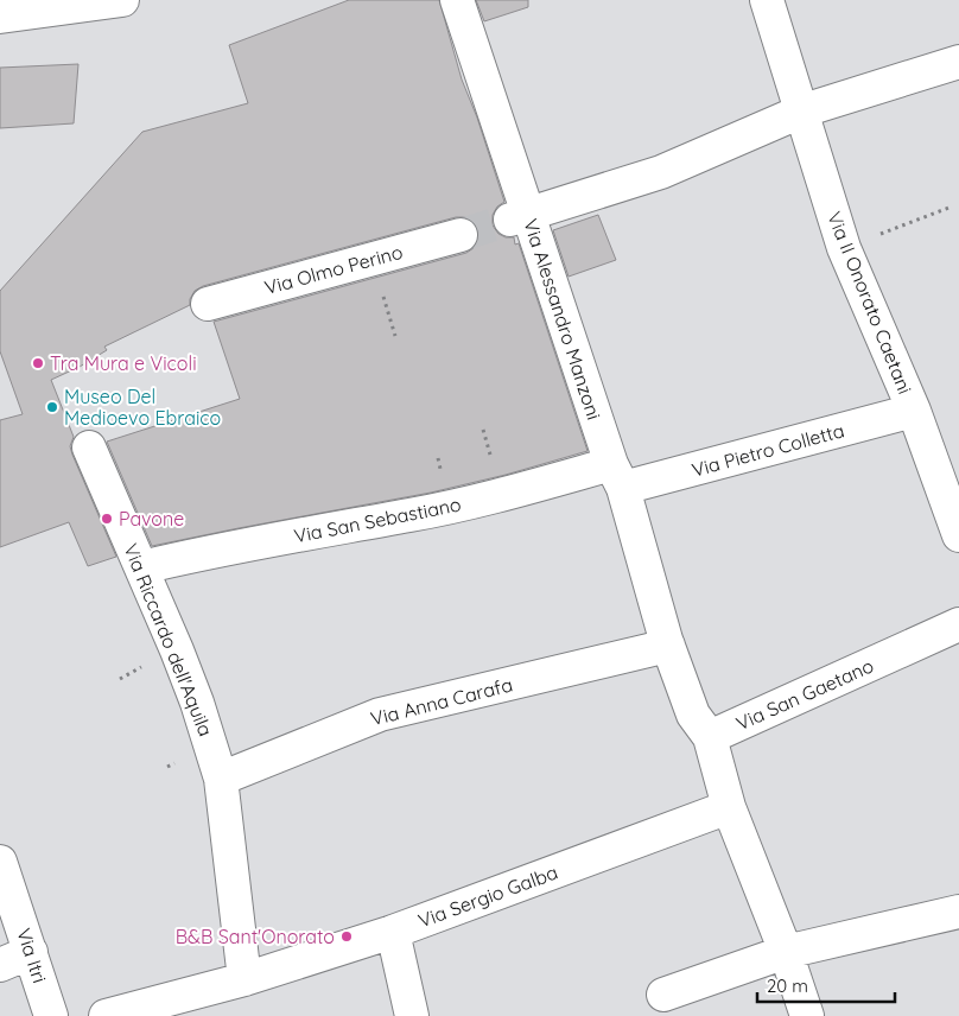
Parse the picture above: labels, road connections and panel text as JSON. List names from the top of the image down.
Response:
{
  "streets": {
    "street": [
      "Via Olmo Perino",
      "Via II Onorato Caetani",
      "Via Alessandro Manzoni",
      "Via Pietro Colletta",
      "Via San Sebastiano",
      "Via Riccardo dell'Aquila",
      "Via San Gaetano",
      "Via Anna Carafa",
      "Via Sergio Galba",
      "Via Itri"
    ]
  },
  "crossings": [
    ["Via II Onorato Caetani", "Via Pietro Colletta"],
    ["Via Alessandro Manzoni", "Via Pietro Colletta"],
    ["Via Alessandro Manzoni", "Via San Sebastiano"],
    ["Via Alessandro Manzoni", "Via San Gaetano"],
    ["Via Alessandro Manzoni", "Via Anna Carafa"],
    ["Via Pietro Colletta", "Via San Sebastiano"],
    ["Via San Sebastiano", "Via Riccardo dell'Aquila"],
    ["Via Riccardo dell'Aquila", "Via Anna Carafa"],
    ["Via Riccardo dell'Aquila", "Via Sergio Galba"]
  ],
  "places": [
    "Tra Mura e Vicoli",
    "Museo Del Medioevo Ebraico",
    "Pavone",
    "B&B Sant'Onorato"
  ],
  "scale_bar": "20 m"
}
